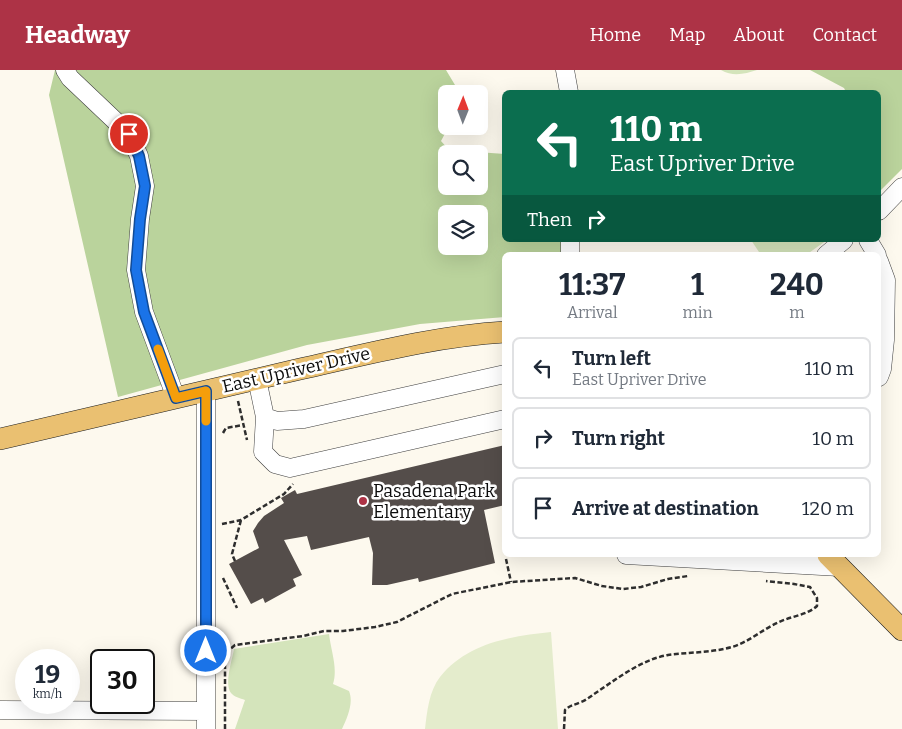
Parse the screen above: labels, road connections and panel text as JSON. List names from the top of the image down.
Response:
{
  "streets": {
    "main road": ["East Upriver Drive"]
  },
  "places": ["Pasadena Park Elementary"],
  "north": "top",
  "page": {
    "header": "Headway",
    "nav": [
      "Home",
      "Map",
      "About",
      "Contact"
    ],
    "turn": ["110 m", "East Upriver Drive"],
    "then": "Then",
    "eta": [
      "11:37",
      "Arrival",
      "1",
      "min",
      "240",
      "m"
    ],
    "list": [
      {
        "name": "Turn left",
        "note": "East Upriver Drive",
        "value": "110 m"
      },
      {
        "name": "Turn right",
        "value": "10 m"
      },
      {
        "name": "Arrive at destination",
        "value": "120 m"
      }
    ],
    "speed": "19 km/h",
    "limit": "30"
  }
}
